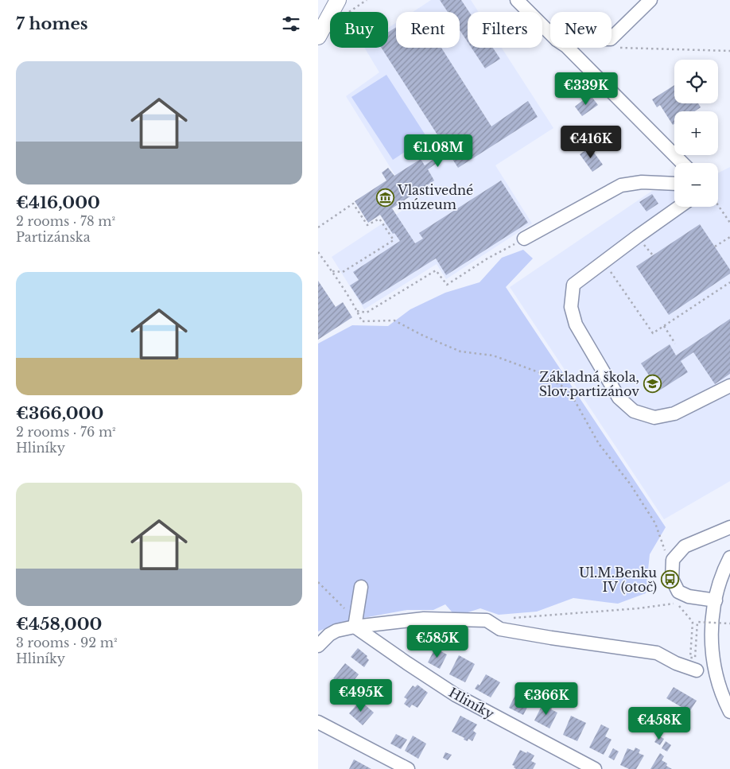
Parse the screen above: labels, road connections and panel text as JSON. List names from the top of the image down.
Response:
{
  "streets": {
    "street": ["Hliníky"]
  },
  "places": {
    "museum": ["Vlastivedné múzeum"],
    "school or university": ["Základná škola, Slov.partizánov"],
    "bus stop": ["Ul.M.Benku IV (otoč)"]
  },
  "page": {
    "heading": "7 homes",
    "chip": [
      "Buy",
      "Rent",
      "Filters",
      "New"
    ],
    "list": [
      {
        "name": "€416,000",
        "note": "2 rooms · 78 m² · Partizánska"
      },
      {
        "name": "€366,000",
        "note": "2 rooms · 76 m² · Hliníky"
      },
      {
        "name": "€458,000",
        "note": "3 rooms · 92 m² · Hliníky"
      }
    ],
    "map_buttons": ["+", "−"],
    "price": [
      "€339K",
      "€416K",
      "€1.08M",
      "€585K",
      "€495K",
      "€366K",
      "€458K"
    ]
  }
}
